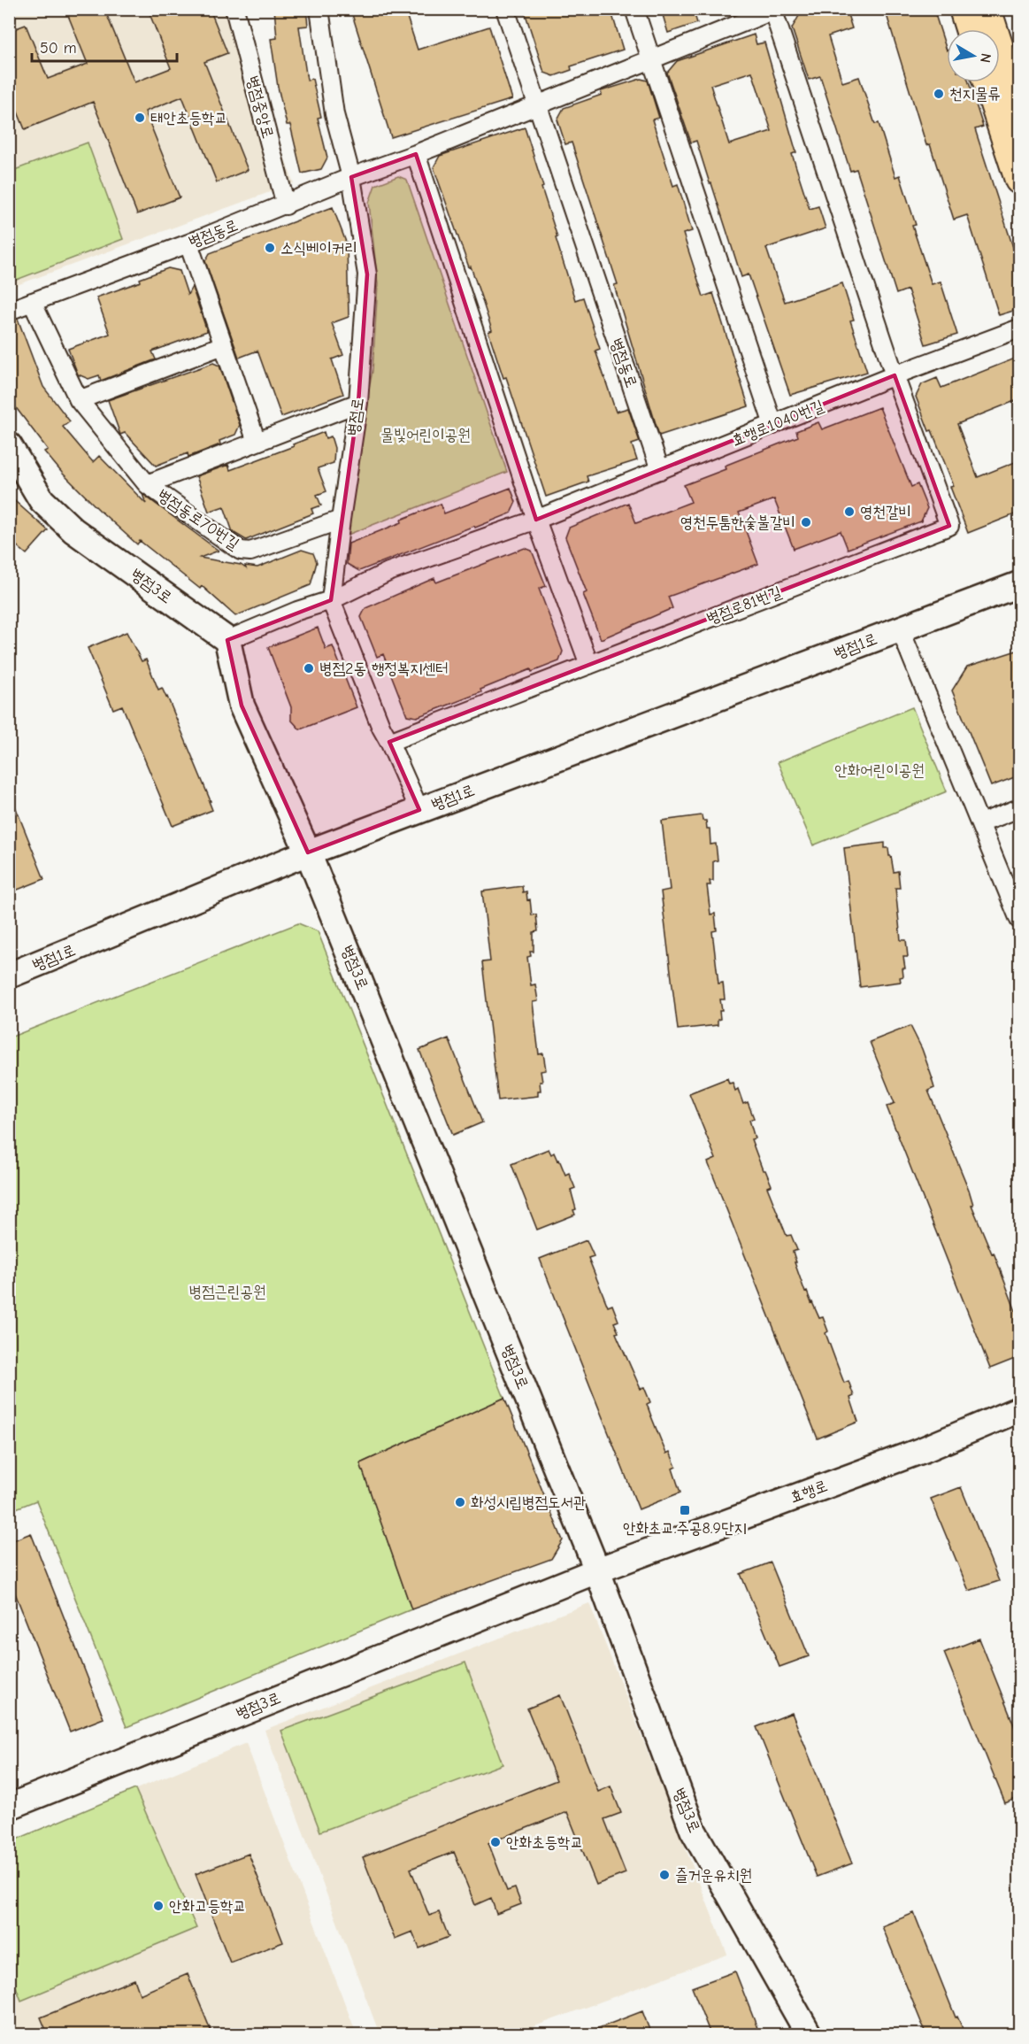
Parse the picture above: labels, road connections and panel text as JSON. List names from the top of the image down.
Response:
{
  "streets": {
    "street": [
      "병점중앙로",
      "병점동로",
      "병점로",
      "효행로1040번길",
      "병점동로70번길",
      "병점3로",
      "병점로81번길",
      "병점1로",
      "효행로"
    ]
  },
  "crossings": [
    ["병점중앙로", "병점동로"],
    ["병점동로", "병점로"],
    ["병점동로", "효행로1040번길"],
    ["병점동로", "병점동로70번길"],
    ["병점동로", "병점로81번길"],
    ["병점로", "효행로1040번길"],
    ["병점로", "병점동로70번길"],
    ["병점로", "병점로81번길"],
    ["병점로", "병점1로"],
    ["효행로1040번길", "병점3로"],
    ["효행로1040번길", "병점로81번길"],
    ["병점3로", "병점1로"],
    ["병점3로", "효행로"]
  ],
  "parks": ["물빛어린이공원", "안화어린이공원", "병점근린공원"],
  "places": {
    "other": [
      "천지물류",
      "태안초등학교",
      "소식베이커리",
      "영천갈비",
      "영천두툼한숯불갈비",
      "병점2동 행정복지센터",
      "화성시립병점도서관",
      "안화초등학교",
      "즐거운유치원",
      "안화고등학교"
    ],
    "transit": ["안화초교.주공8.9단지"]
  },
  "scale_bar": "50 m",
  "north": "right"
}
